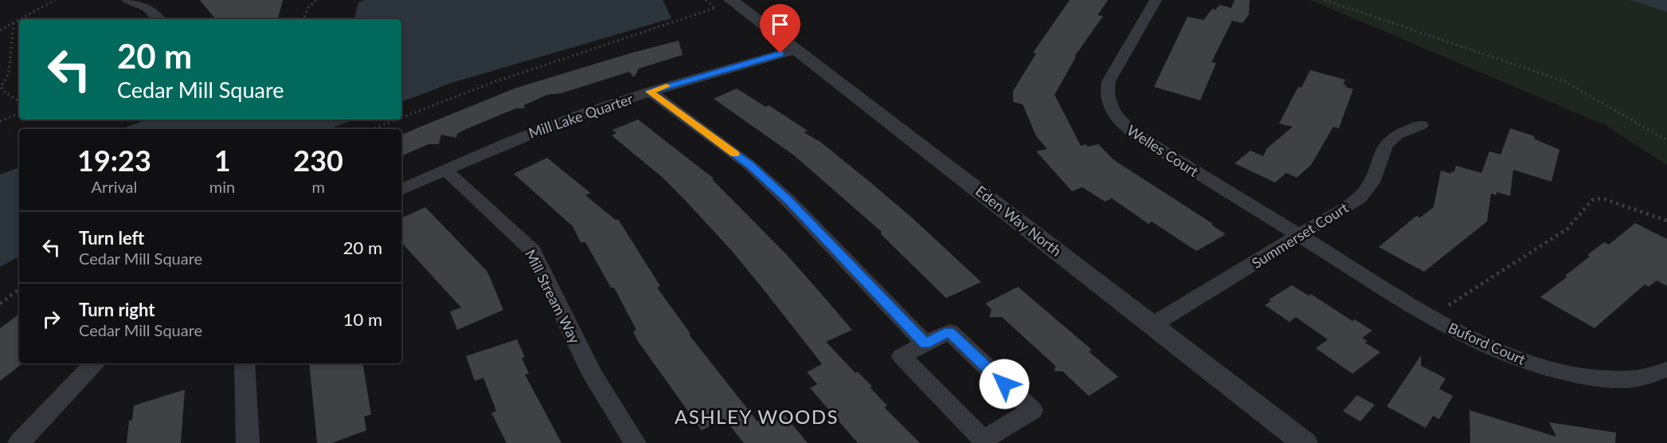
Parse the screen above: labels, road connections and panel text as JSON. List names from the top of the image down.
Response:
{
  "streets": {
    "street": [
      "Mill Lake Quarter",
      "Welles Court",
      "Eden Way North",
      "Summerset Court",
      "Mill Stream Way",
      "Buford Court"
    ]
  },
  "crossings": [
    ["Mill Lake Quarter", "Eden Way North"],
    ["Mill Lake Quarter", "Mill Stream Way"],
    ["Welles Court", "Summerset Court"],
    ["Welles Court", "Buford Court"],
    ["Eden Way North", "Summerset Court"],
    ["Summerset Court", "Buford Court"]
  ],
  "districts": ["ASHLEY WOODS"],
  "page": {
    "turn": ["20 m", "Cedar Mill Square"],
    "eta": [
      "19:23",
      "Arrival",
      "1",
      "min",
      "230",
      "m"
    ],
    "list": [
      {
        "name": "Turn left",
        "note": "Cedar Mill Square",
        "value": "20 m"
      },
      {
        "name": "Turn right",
        "note": "Cedar Mill Square",
        "value": "10 m"
      }
    ]
  }
}
